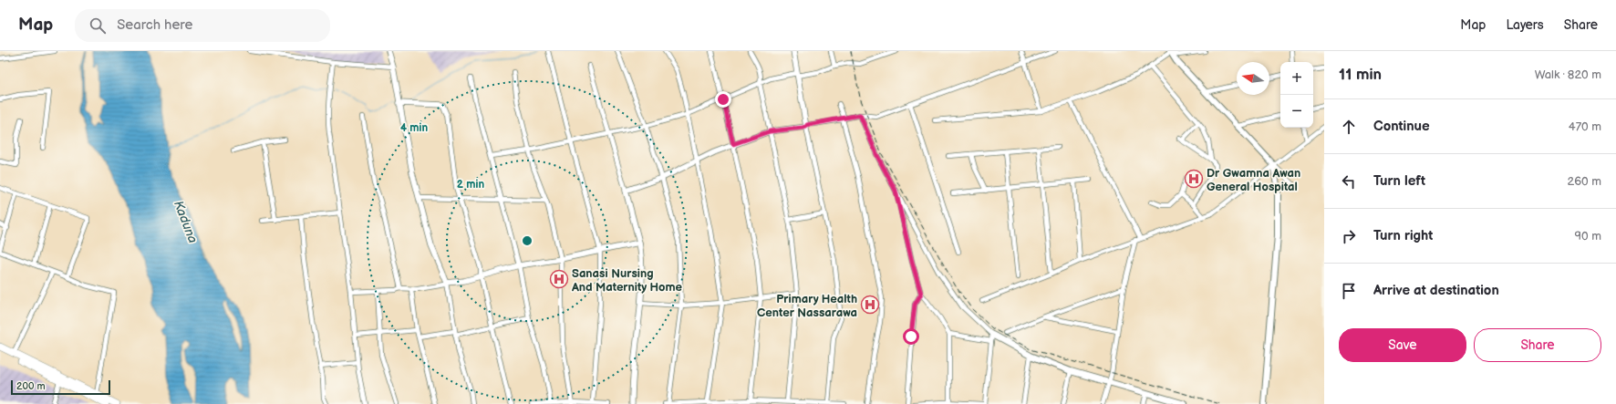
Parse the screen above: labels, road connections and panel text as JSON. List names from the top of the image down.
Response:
{
  "water": ["Kaduna"],
  "places": {
    "hospital": ["Dr Gwamna Awan General Hospital", "Sanasi Nursing And Maternity Home", "Primary Health Center Nassarawa"]
  },
  "scale_bar": "200 m",
  "north": "left",
  "page": {
    "header": "Map",
    "search": "Search here",
    "nav": ["Map", "Layers", "Share"],
    "heading": ["11 min", "Walk · 820 m"],
    "map_buttons": ["+", "−"],
    "list": [
      ["Continue", "470 m"],
      ["Turn left", "260 m"],
      ["Turn right", "90 m"],
      "Arrive at destination"
    ],
    "buttons": ["Save", "Share"],
    "scale": "200 m"
  },
  "rings": ["4 min", "2 min"]
}
